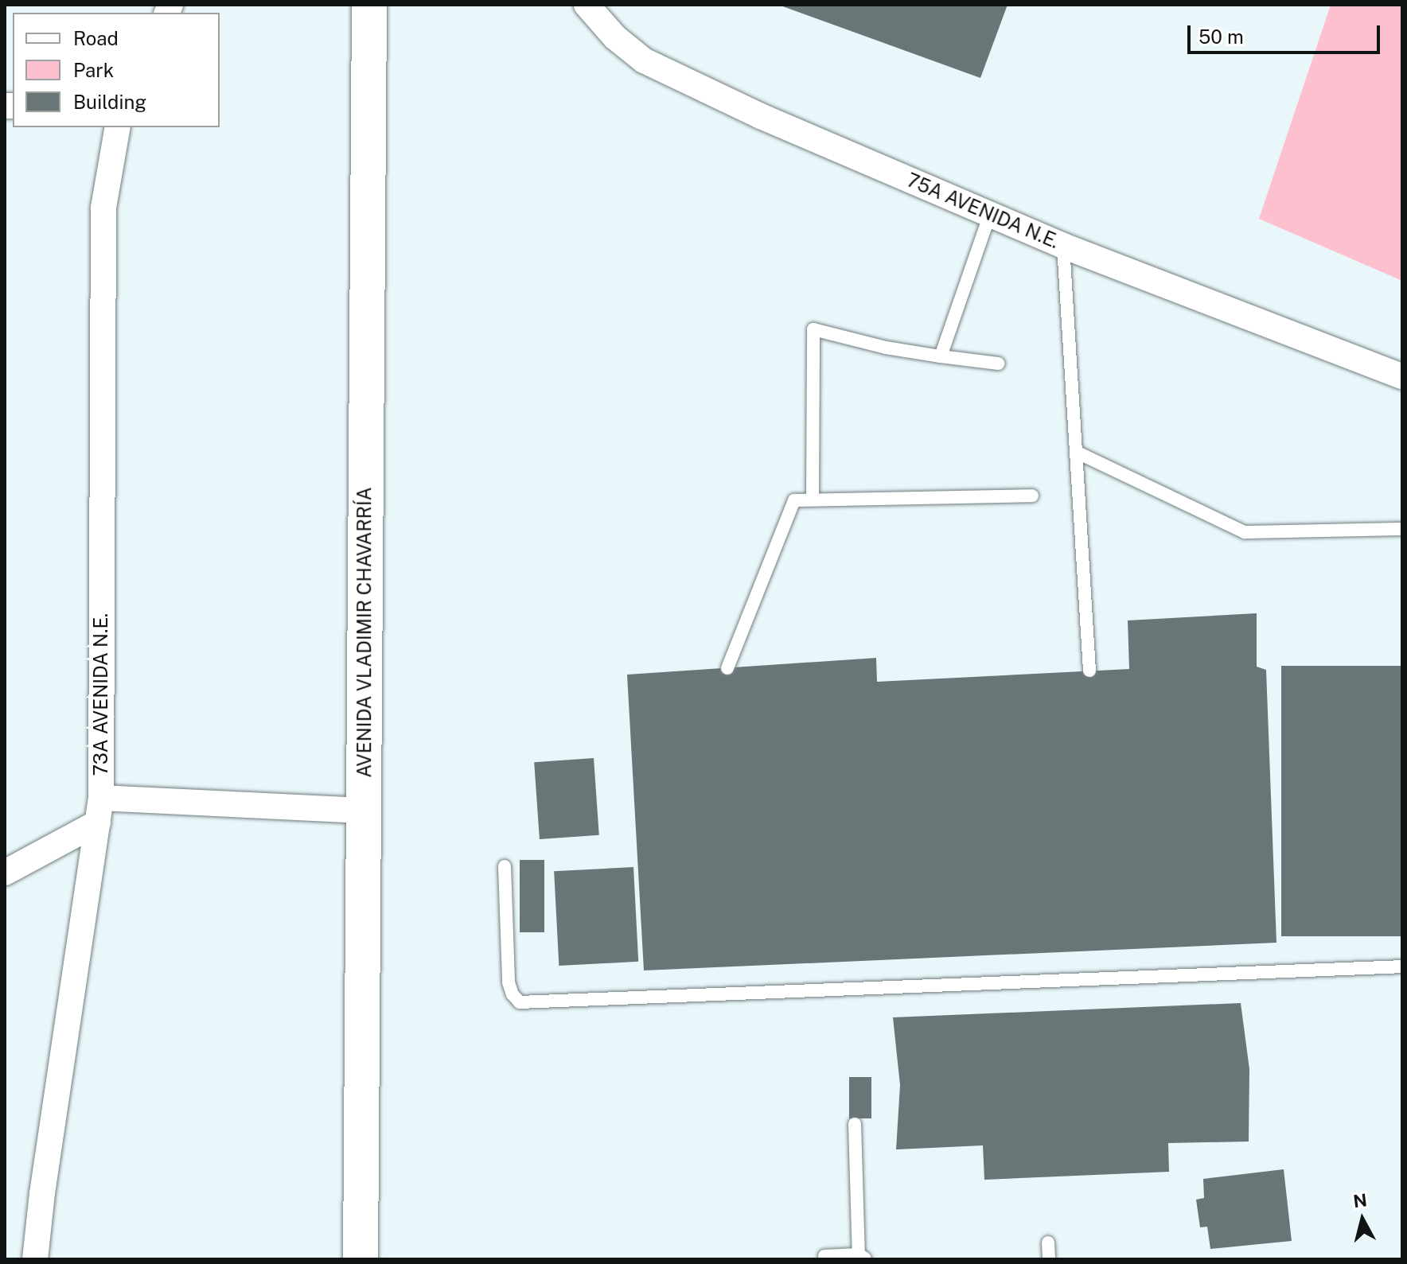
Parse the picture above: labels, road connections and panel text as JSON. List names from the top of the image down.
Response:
{
  "streets": {
    "street": ["75A AVENIDA N.E.", "AVENIDA VLADIMIR CHAVARRÍA", "73A AVENIDA N.E."]
  },
  "legend": ["Road", "Park", "Building"],
  "scale_bar": "50 m",
  "north": "top"
}
